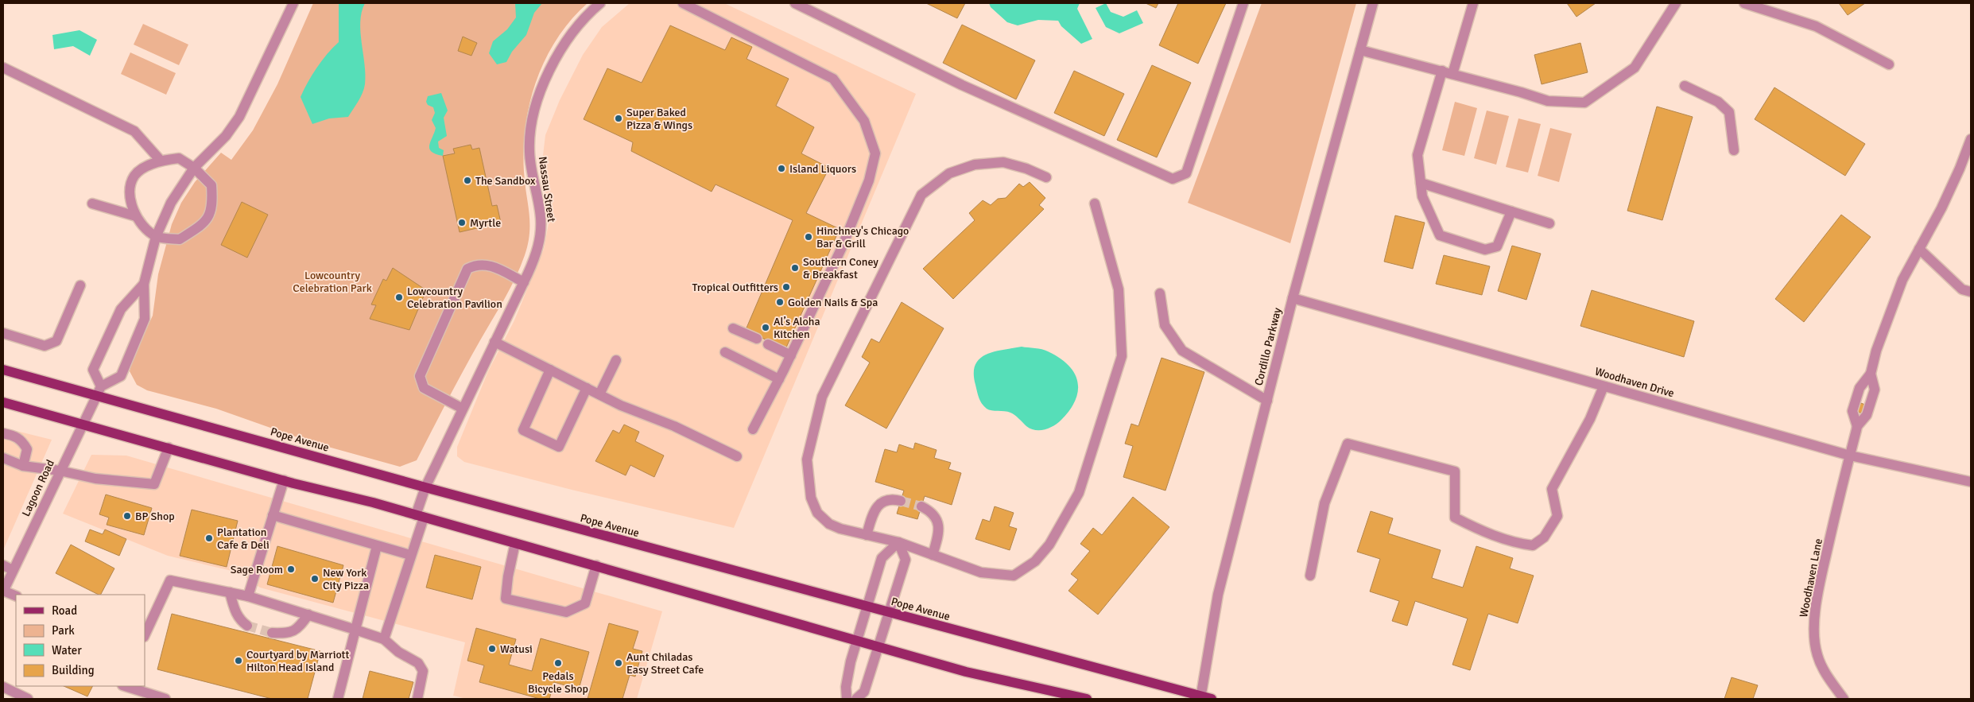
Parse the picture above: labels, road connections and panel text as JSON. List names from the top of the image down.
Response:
{
  "streets": {
    "main road": ["Pope Avenue"],
    "street": [
      "Nassau Street",
      "Cordillo Parkway",
      "Woodhaven Drive",
      "Lagoon Road",
      "Woodhaven Lane"
    ]
  },
  "crossings": [
    ["Nassau Street", "Pope Avenue"],
    ["Cordillo Parkway", "Woodhaven Drive"],
    ["Cordillo Parkway", "Pope Avenue"],
    ["Woodhaven Drive", "Woodhaven Lane"],
    ["Pope Avenue", "Lagoon Road"]
  ],
  "parks": ["Lowcountry Celebration Park"],
  "places": [
    "Super Baked Pizza & Wings",
    "Island Liquors",
    "The Sandbox",
    "Myrtle",
    "Hinchney's Chicago Bar & Grill",
    "Southern Coney & Breakfast",
    "Tropical Outfitters",
    "Lowcountry Celebration Pavilion",
    "Golden Nails & Spa",
    "Al’s Aloha Kitchen",
    "BP Shop",
    "Plantation Cafe & Deli",
    "Sage Room",
    "New York City Pizza",
    "Watusi",
    "Courtyard by Marriott Hilton Head Island",
    "Pedals Bicycle Shop",
    "Aunt Chiladas Easy Street Cafe"
  ],
  "legend": [
    "Road",
    "Park",
    "Water",
    "Building"
  ]
}
